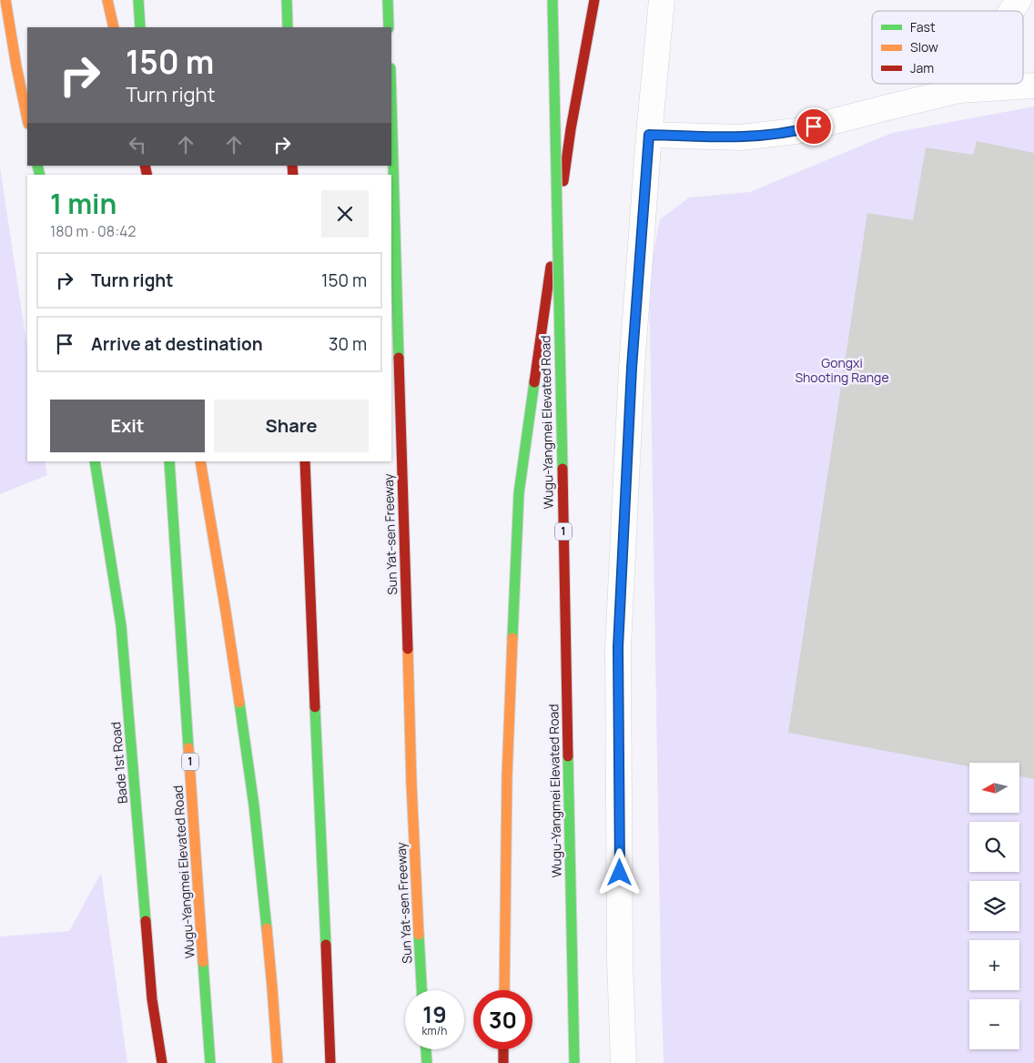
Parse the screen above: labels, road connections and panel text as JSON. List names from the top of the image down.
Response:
{
  "streets": {
    "main road": [
      "Wugu-Yangmei Elevated Road",
      "1",
      "Sun Yat-sen Freeway",
      "Bade 1st Road"
    ]
  },
  "parks": ["Gongxi Shooting Range"],
  "legend": ["Fast", "Slow", "Jam"],
  "north": "left",
  "page": {
    "turn": ["150 m", "Turn right"],
    "heading": ["1 min", "180 m · 08:42"],
    "list": [
      {
        "name": "Turn right",
        "value": "150 m"
      },
      {
        "name": "Arrive at destination",
        "value": "30 m"
      }
    ],
    "buttons": ["Exit", "Share"],
    "map_buttons": ["+", "−"],
    "speed": "19 km/h",
    "limit": "30"
  }
}
